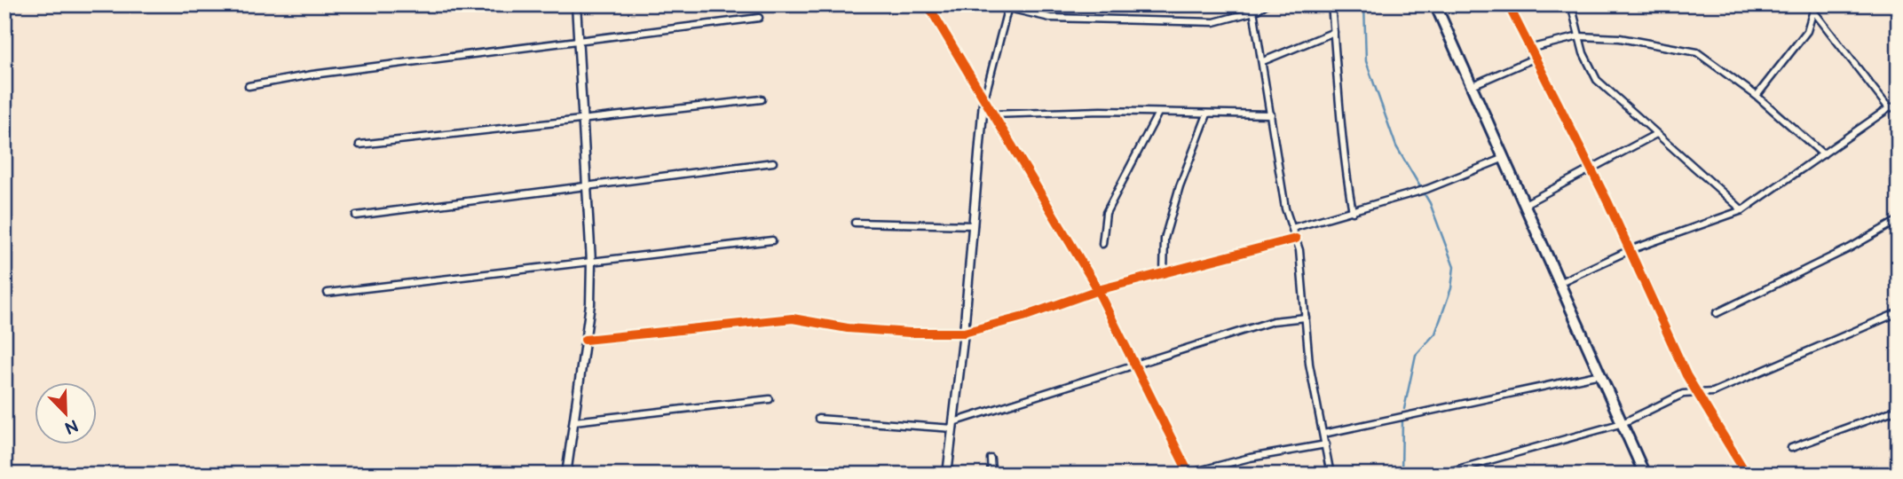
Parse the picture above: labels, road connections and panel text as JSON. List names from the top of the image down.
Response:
{
  "north": "bottom right"
}
